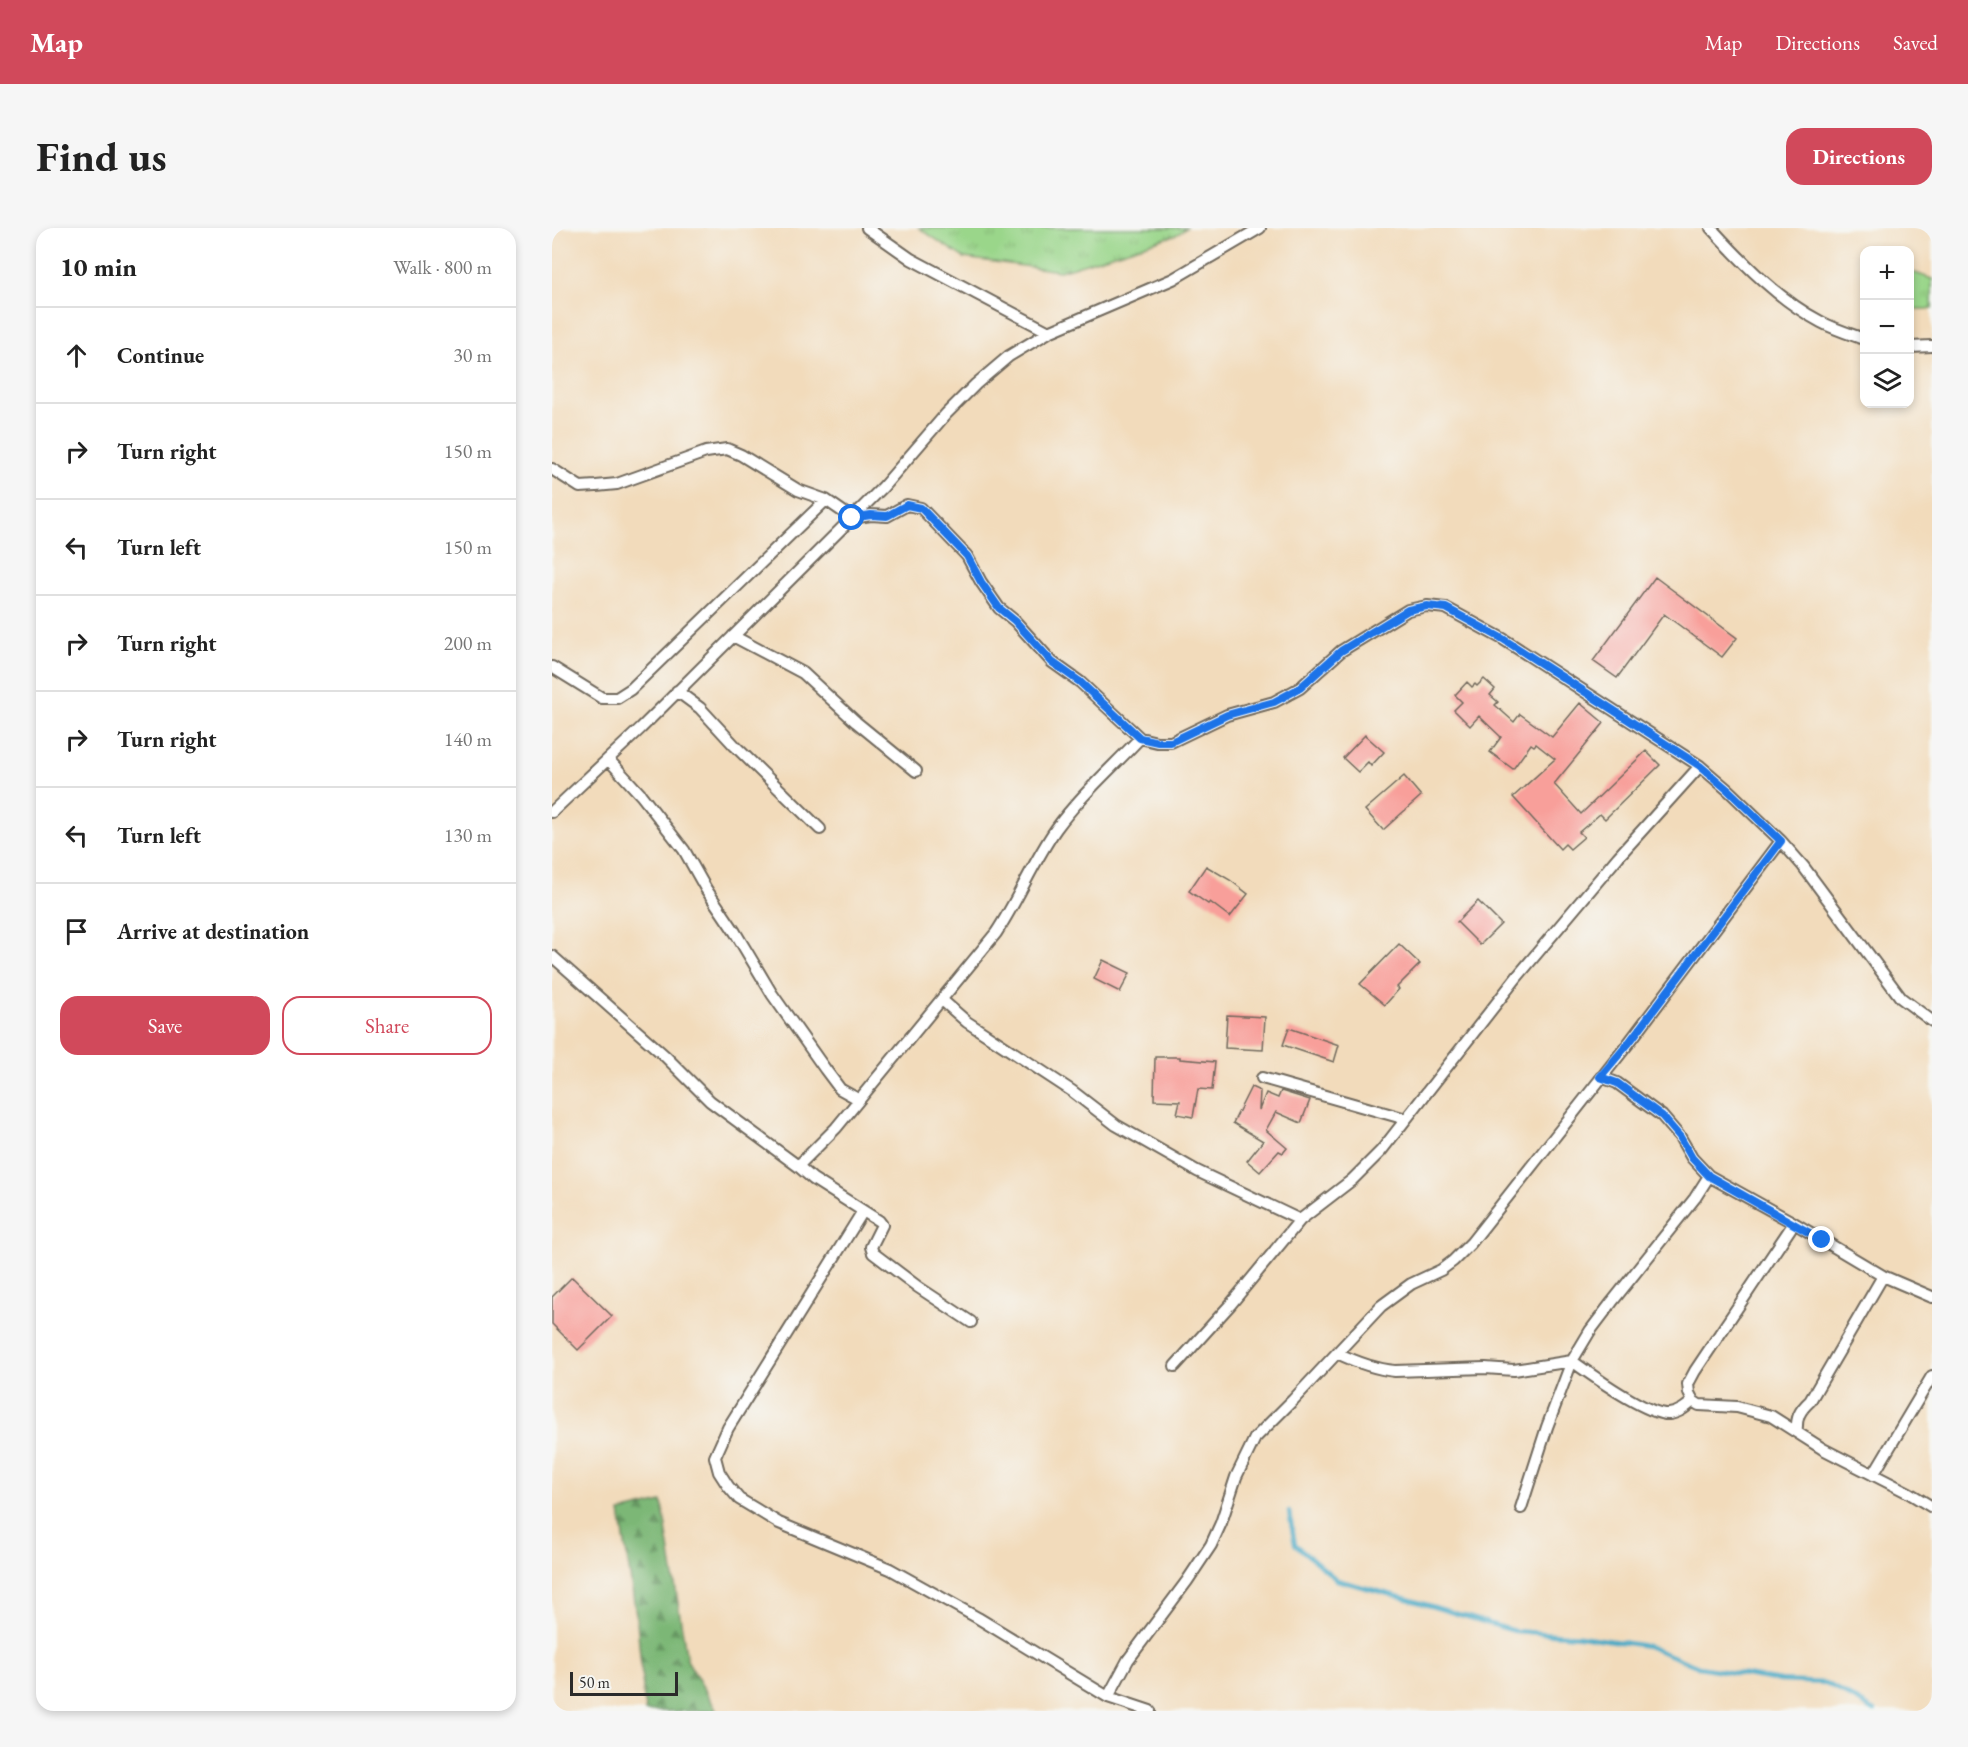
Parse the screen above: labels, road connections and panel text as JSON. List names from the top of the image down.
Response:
{
  "scale_bar": "50 m",
  "page": {
    "header": "Map",
    "nav": ["Map", "Directions", "Saved"],
    "buttons": [
      "Directions",
      ["Save", "Share"]
    ],
    "title": "Find us",
    "heading": ["10 min", "Walk · 800 m"],
    "map_buttons": ["+", "−"],
    "list": [
      ["Continue", "30 m"],
      ["Turn right", "150 m"],
      ["Turn left", "150 m"],
      ["Turn right", "200 m"],
      ["Turn right", "140 m"],
      ["Turn left", "130 m"],
      "Arrive at destination"
    ],
    "scale": "50 m"
  }
}
